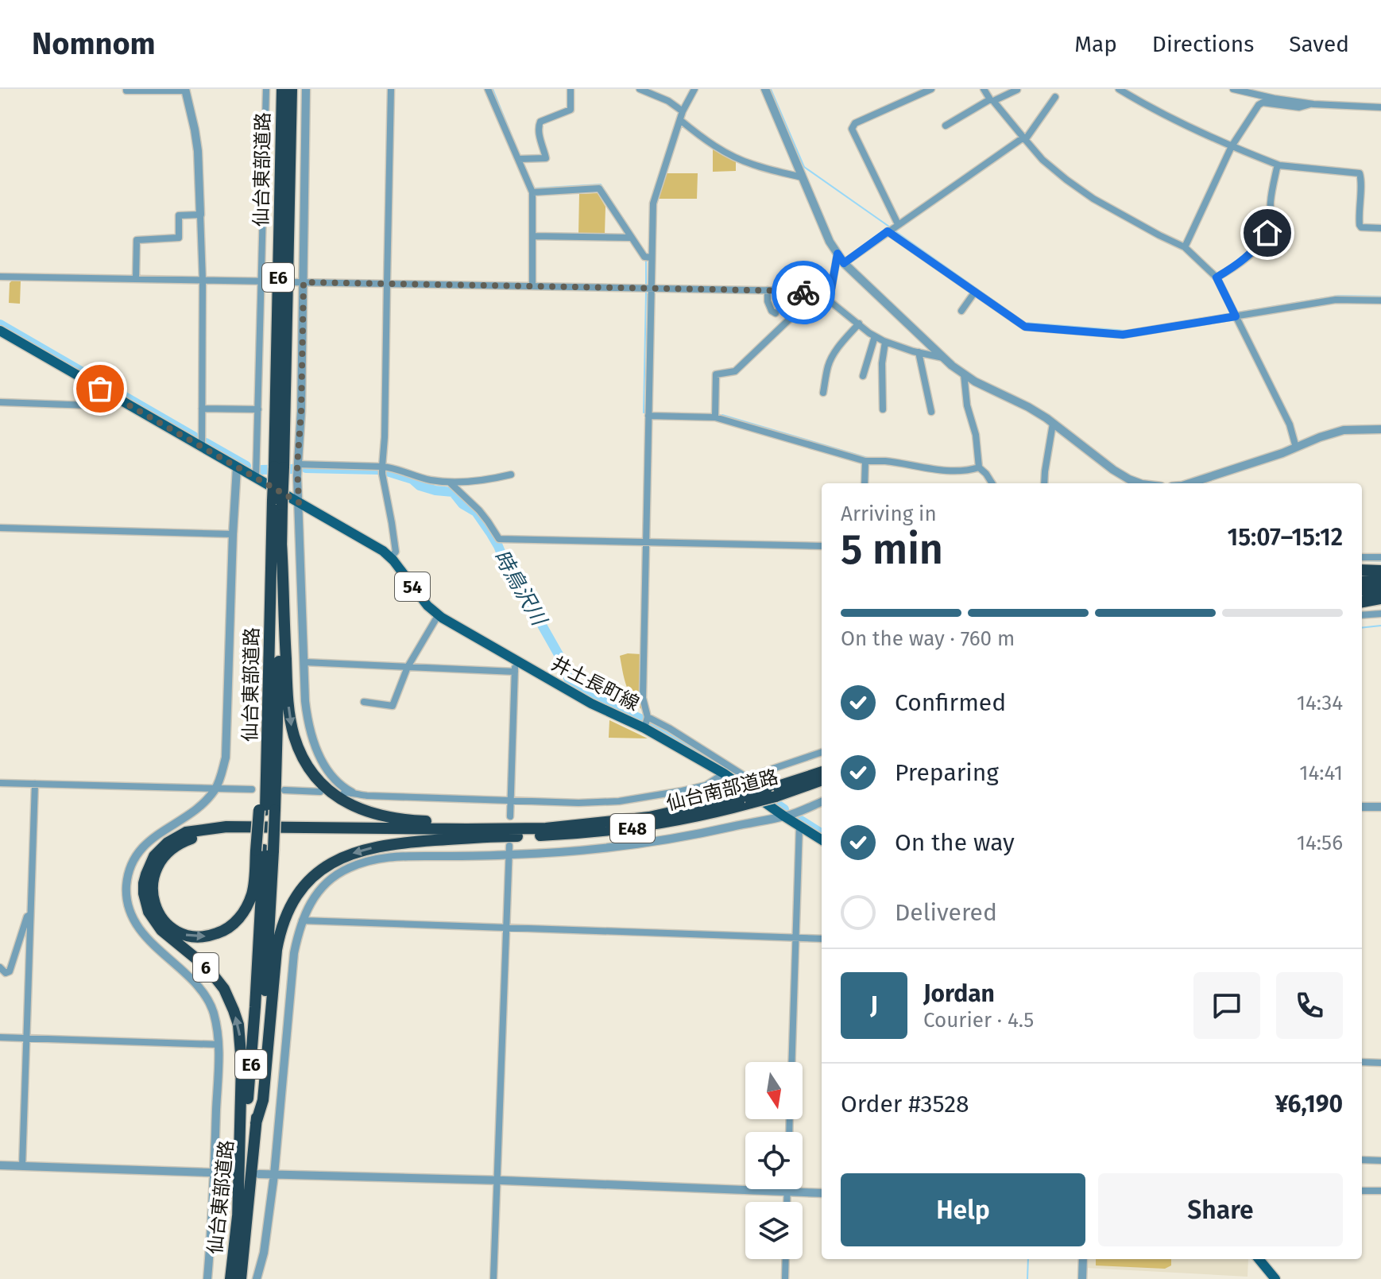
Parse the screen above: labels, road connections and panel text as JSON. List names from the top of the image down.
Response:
{
  "streets": {
    "highway": [
      "仙台東部道路",
      "E6",
      "仙台南部道路",
      "E48",
      "6"
    ],
    "main road": ["54", "井土長町線"]
  },
  "crossings": [
    ["仙台東部道路", "6"],
    ["仙台南部道路", "6"]
  ],
  "water": ["時鳥沢川"],
  "north": "bottom",
  "page": {
    "header": "Nomnom",
    "nav": ["Map", "Directions", "Saved"],
    "heading": ["5 min", "Arriving in", "15:07–15:12"],
    "panel": [
      "Jordan",
      "Courier · 4.5",
      "Order #3528",
      "¥6,190"
    ],
    "bar": "On the way · 760 m",
    "list": [
      ["Confirmed", "14:34"],
      ["Preparing", "14:41"],
      ["On the way", "14:56"],
      "Delivered"
    ],
    "round": "J",
    "buttons": ["Help", "Share"]
  }
}
